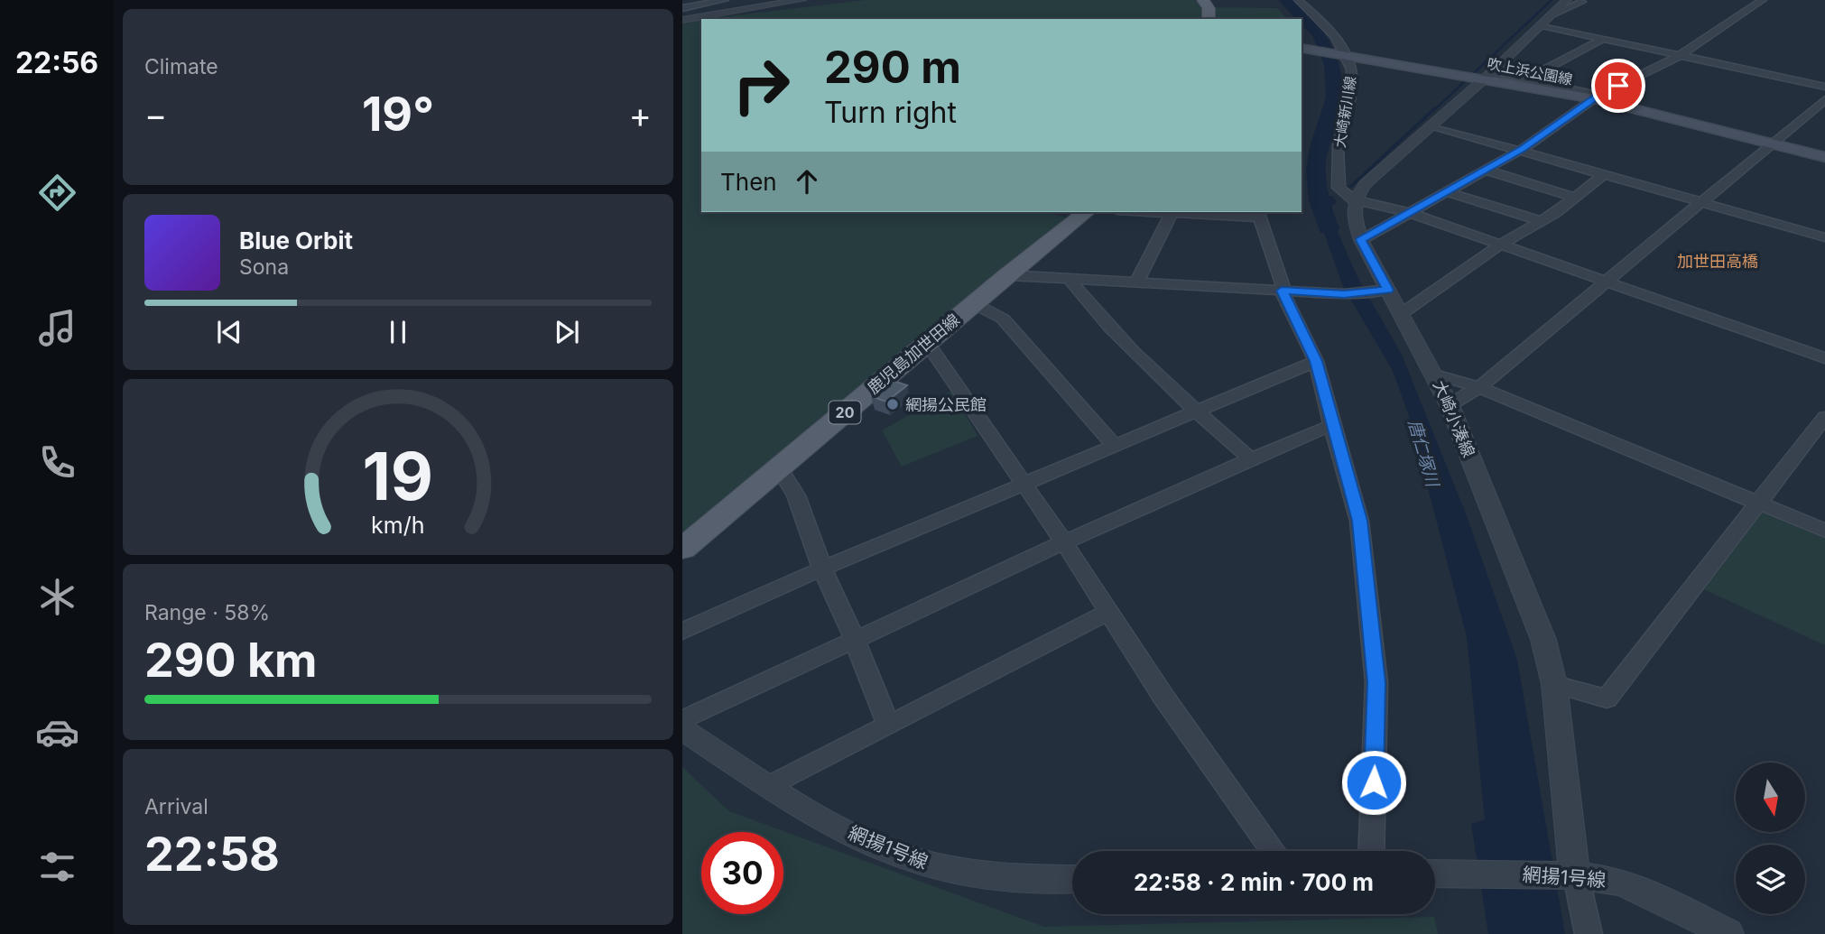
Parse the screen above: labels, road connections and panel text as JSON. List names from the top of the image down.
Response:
{
  "streets": {
    "main road": ["吹上浜公園線", "鹿児島加世田線", "20"],
    "street": ["大崎新川線", "大崎小湊線", "網揚1号線"]
  },
  "crossings": [
    ["吹上浜公園線", "大崎新川線"],
    ["大崎新川線", "大崎小湊線"],
    ["大崎小湊線", "網揚1号線"]
  ],
  "districts": ["加世田高橋"],
  "water": ["唐仁塚川"],
  "places": ["網揚公民館"],
  "north": "bottom",
  "page": {
    "tabs": "22:56",
    "tile": [
      "Climate",
      ["Range · 58%", "290 km"],
      ["Arrival", "22:58"]
    ],
    "turn": ["290 m", "Turn right"],
    "heat": ["−", "19°", "+"],
    "then": "Then",
    "song": ["Blue Orbit", "Sona"],
    "limit": "30",
    "trip": "22:58 · 2 min · 700 m",
    "gauge": ["19", "km/h"]
  }
}
